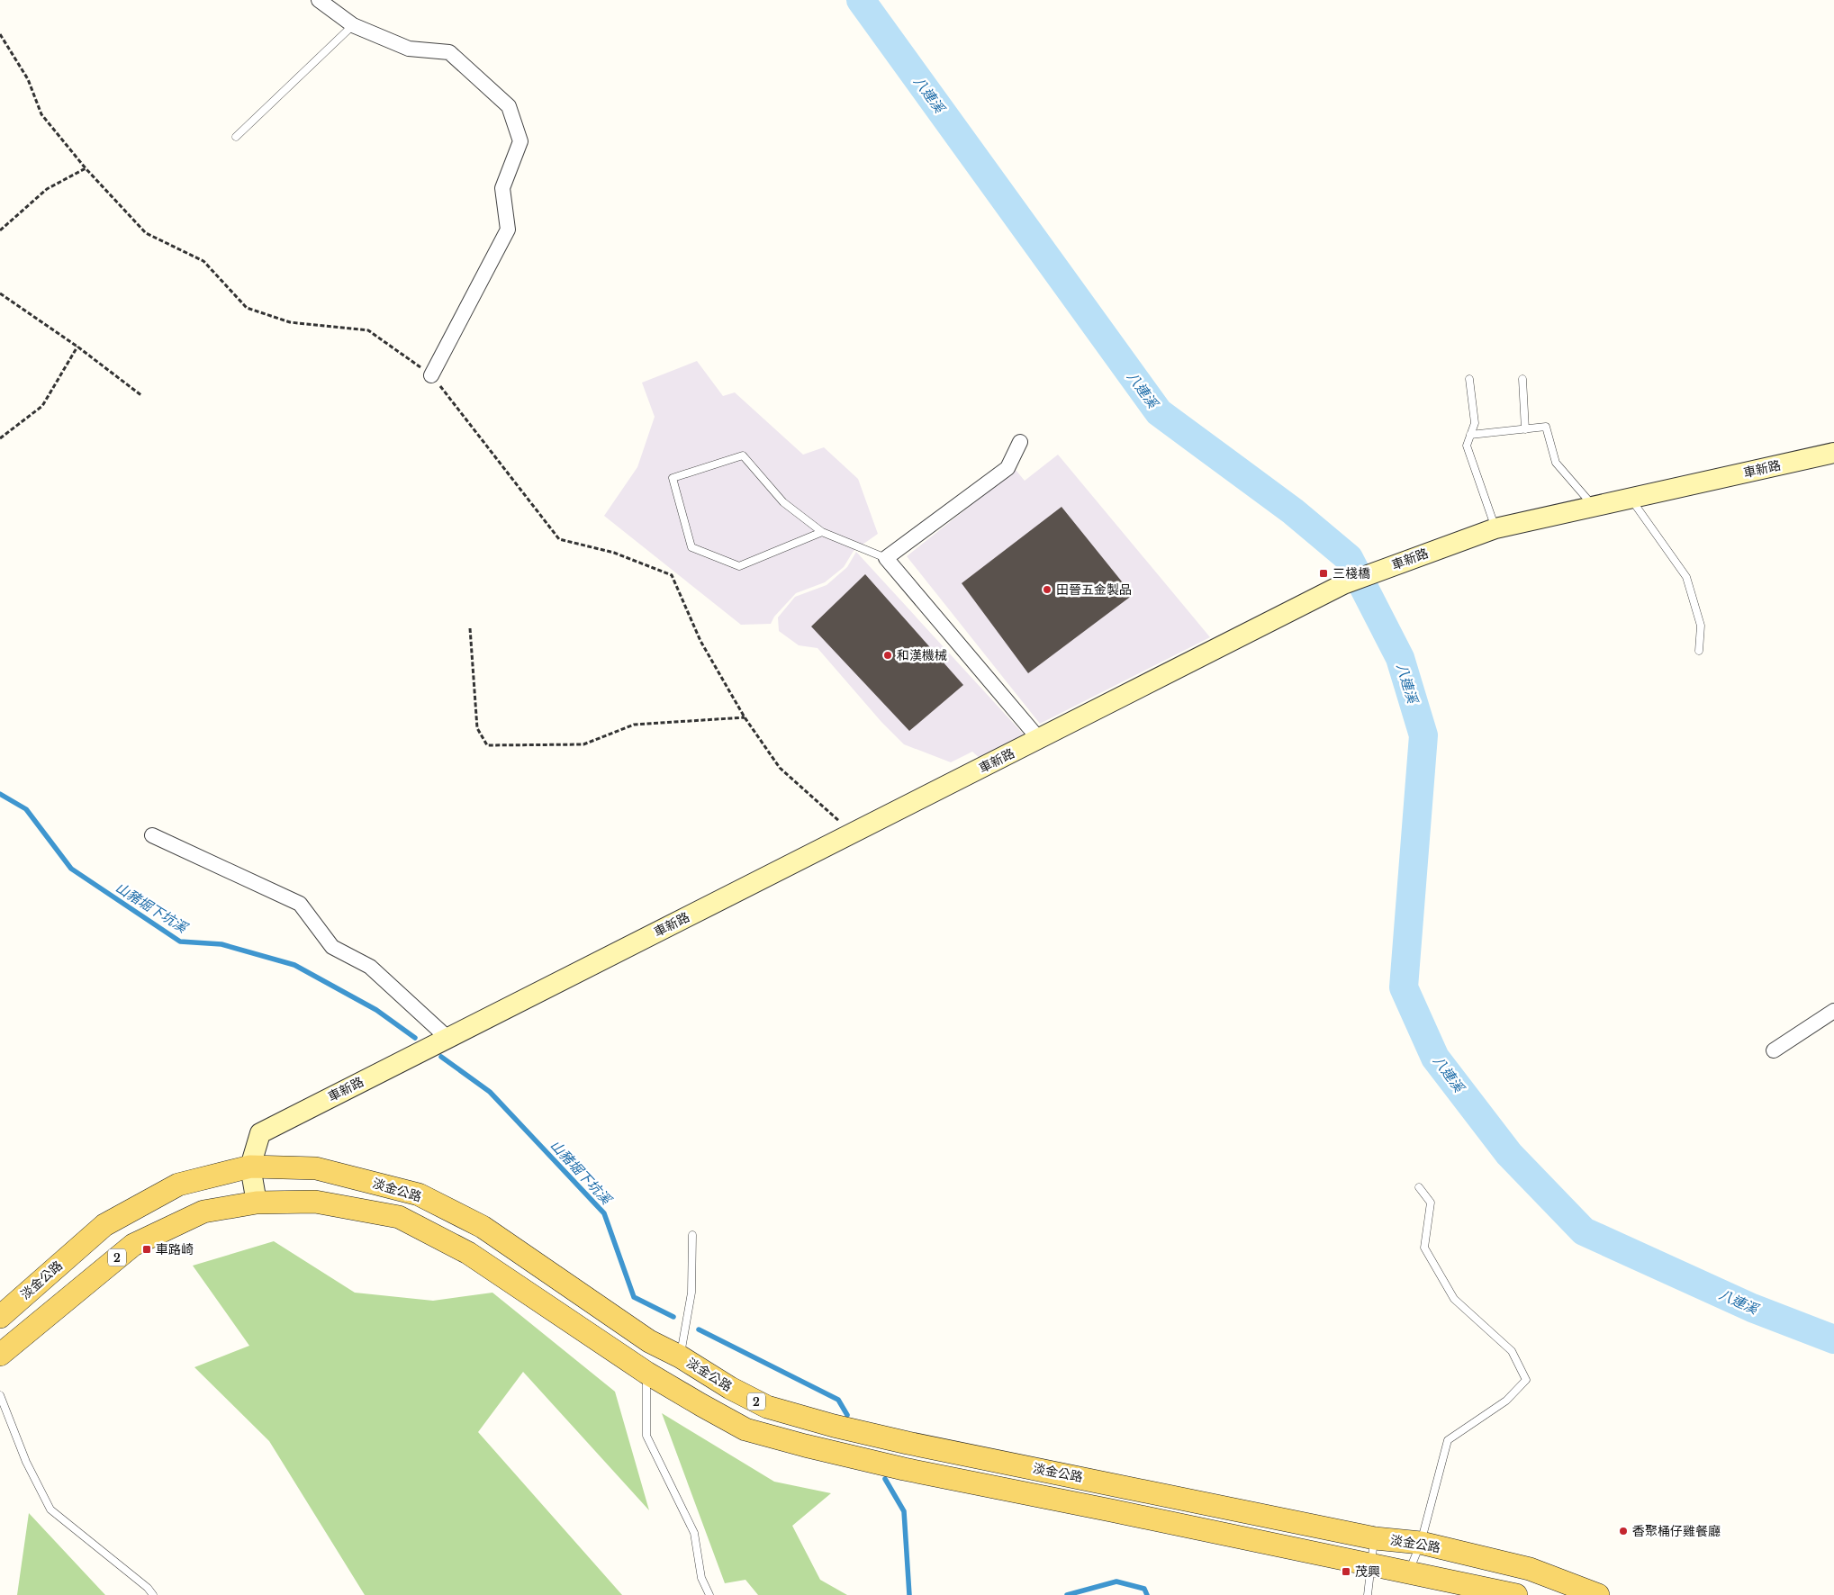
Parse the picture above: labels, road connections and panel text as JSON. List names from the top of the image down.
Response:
{
  "streets": {
    "main road": ["淡金公路", "2"],
    "street": ["車新路"]
  },
  "crossings": [
    ["車新路", "淡金公路"]
  ],
  "water": ["八連溪", "山豬堀下坑溪"],
  "places": {
    "transit": ["三棧橋", "車路崎", "茂興"],
    "other": ["田晉五金製品", "和漢機械", "香聚桶仔雞餐廳"]
  }
}
